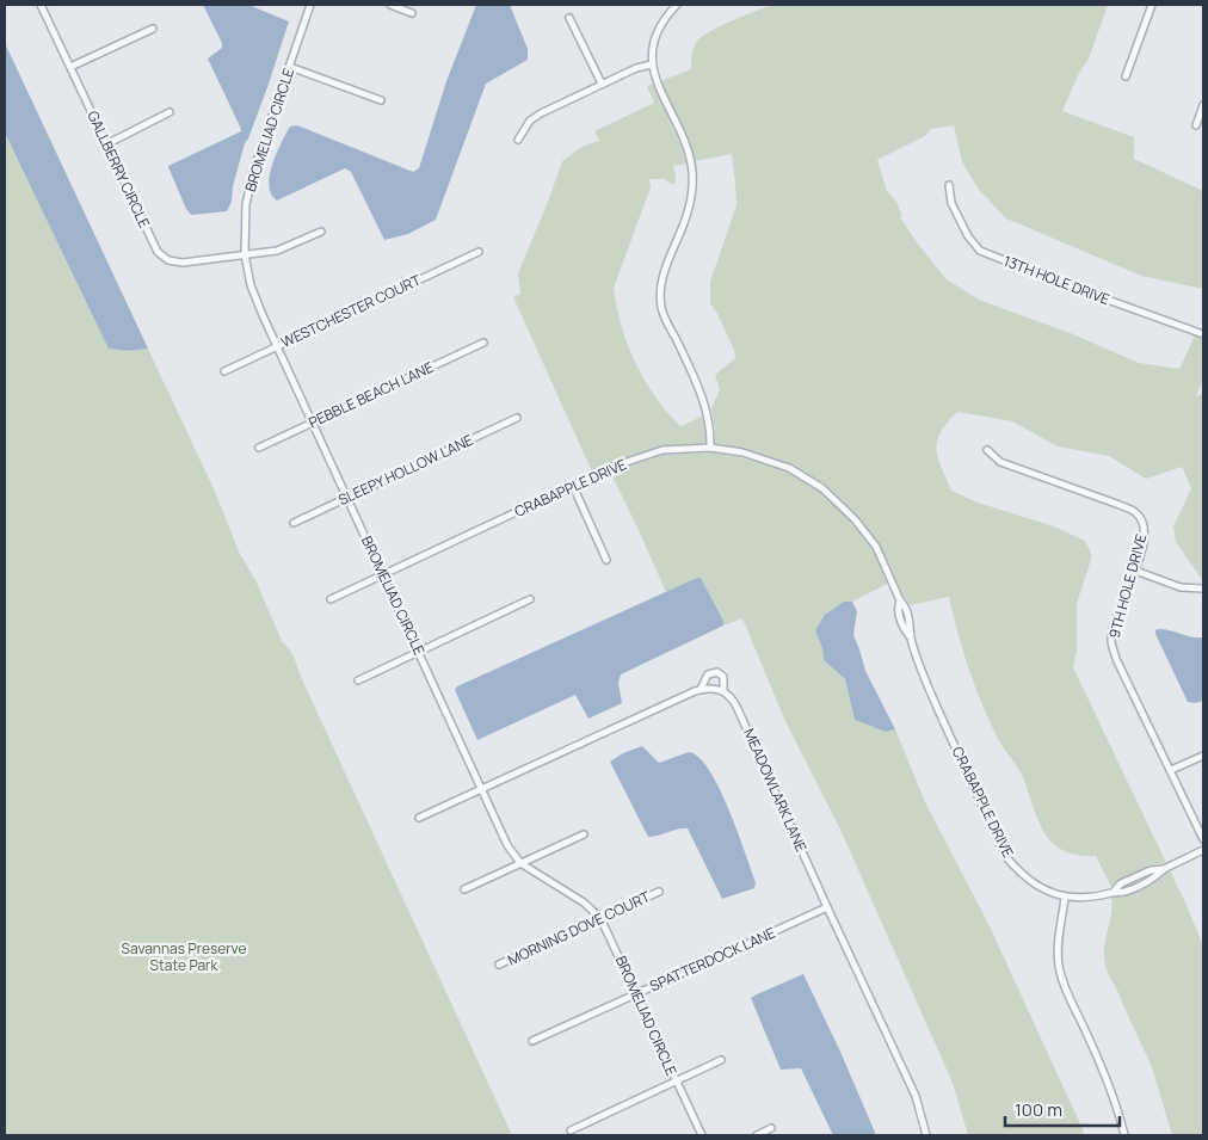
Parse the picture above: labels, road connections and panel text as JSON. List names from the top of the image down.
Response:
{
  "streets": {
    "street": [
      "BROMELIAD CIRCLE",
      "GALLBERRY CIRCLE",
      "13TH HOLE DRIVE",
      "WESTCHESTER COURT",
      "PEBBLE BEACH LANE",
      "SLEEPY HOLLOW LANE",
      "CRABAPPLE DRIVE",
      "9TH HOLE DRIVE",
      "MEADOWLARK LANE",
      "MORNING DOVE COURT",
      "SPATTERDOCK LANE"
    ]
  },
  "crossings": [
    ["BROMELIAD CIRCLE", "GALLBERRY CIRCLE"],
    ["BROMELIAD CIRCLE", "WESTCHESTER COURT"],
    ["BROMELIAD CIRCLE", "PEBBLE BEACH LANE"],
    ["BROMELIAD CIRCLE", "SLEEPY HOLLOW LANE"],
    ["BROMELIAD CIRCLE", "CRABAPPLE DRIVE"],
    ["BROMELIAD CIRCLE", "MORNING DOVE COURT"],
    ["BROMELIAD CIRCLE", "SPATTERDOCK LANE"],
    ["MEADOWLARK LANE", "SPATTERDOCK LANE"]
  ],
  "parks": ["Savannas Preserve State Park"],
  "scale_bar": "100 m"
}
